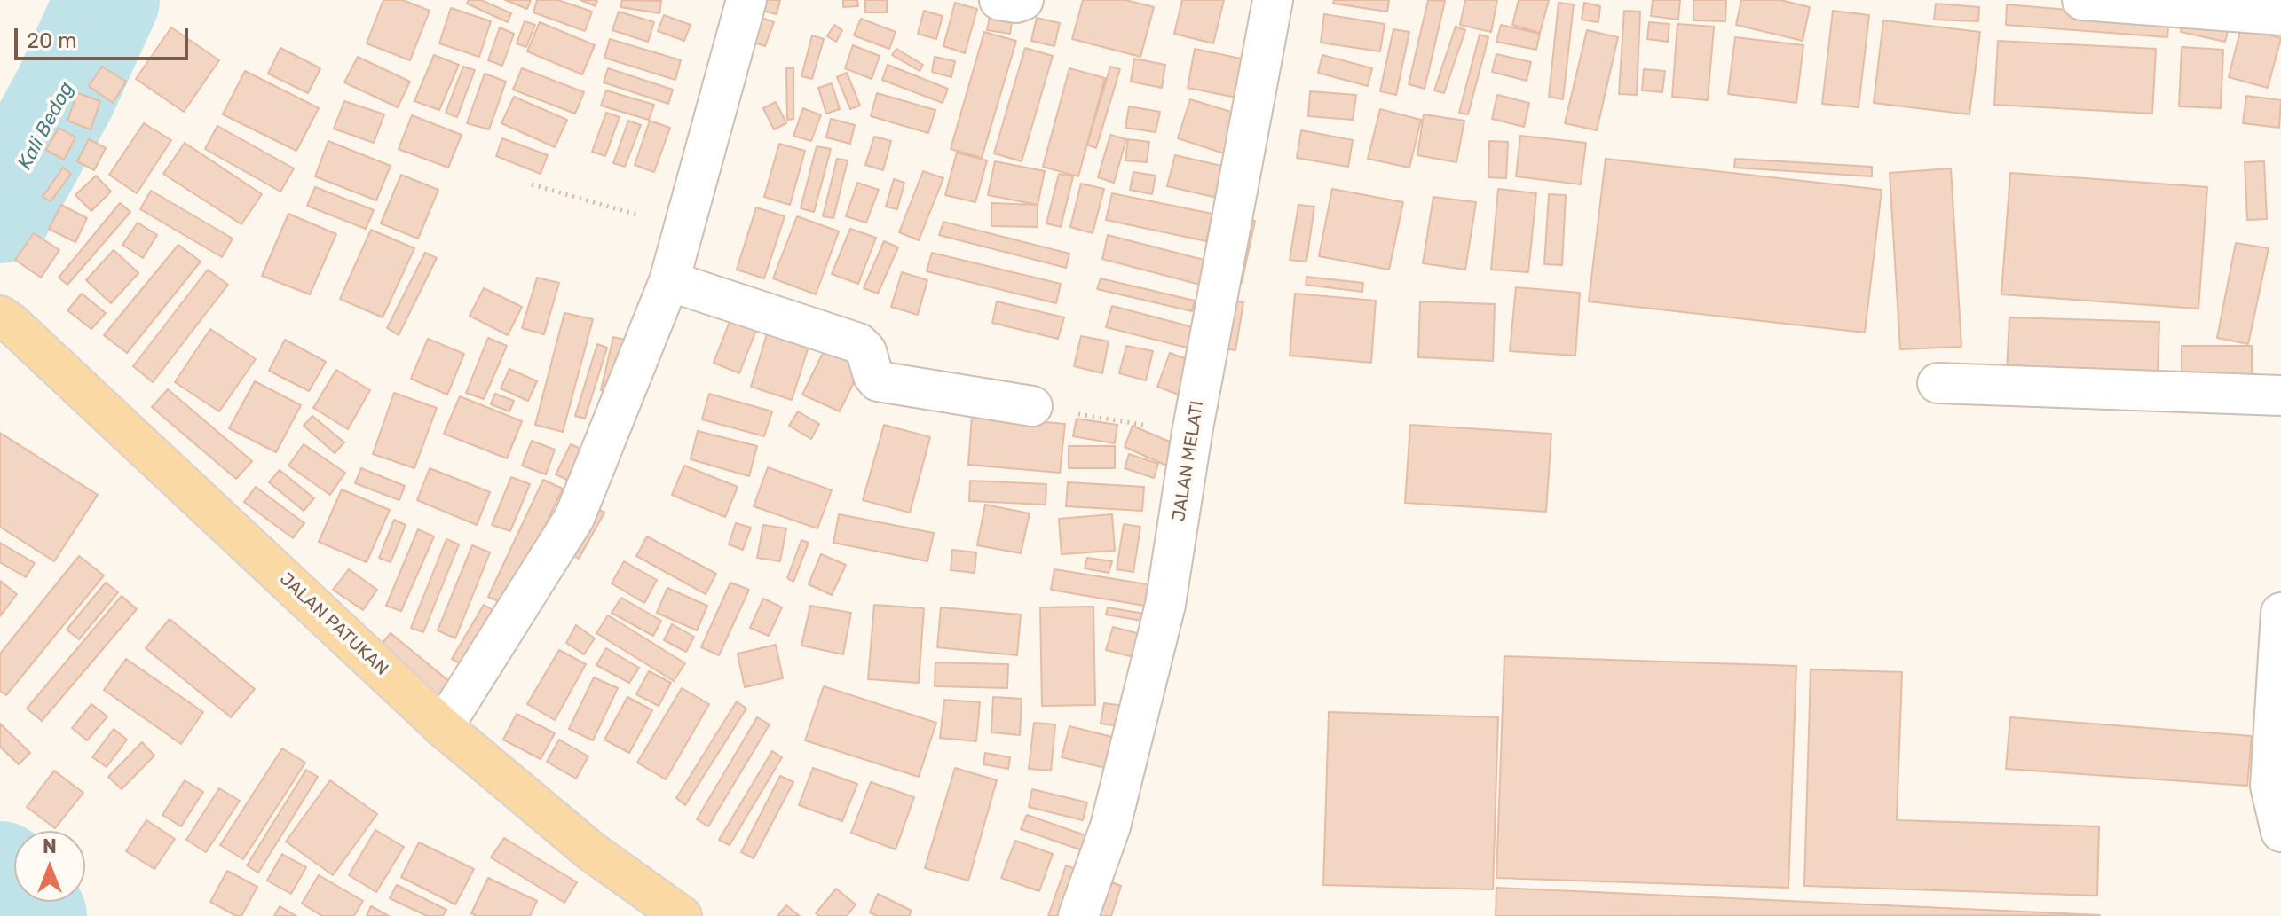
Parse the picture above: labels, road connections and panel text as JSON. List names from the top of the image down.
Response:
{
  "streets": {
    "main road": ["JALAN PATUKAN"],
    "street": ["JALAN MELATI"]
  },
  "water": ["Kali Bedog"],
  "scale_bar": "20 m",
  "north": "top"
}
